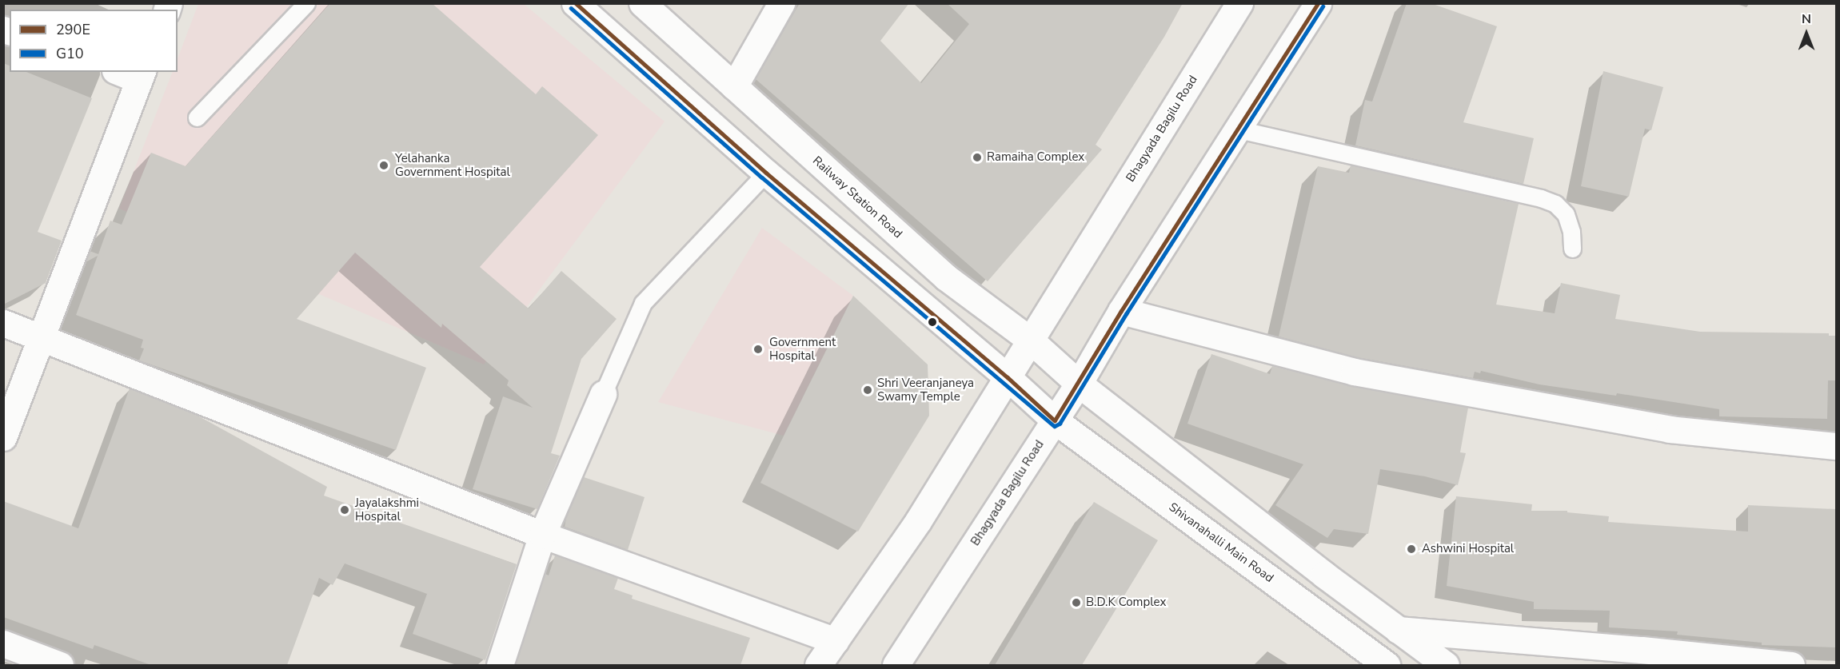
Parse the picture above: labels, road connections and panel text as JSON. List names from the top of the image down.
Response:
{
  "streets": {
    "street": ["Bhagyada Bagilu Road", "Railway Station Road", "Shivanahalli Main Road"]
  },
  "crossings": [
    ["Bhagyada Bagilu Road", "Railway Station Road"],
    ["Bhagyada Bagilu Road", "Shivanahalli Main Road"]
  ],
  "places": [
    "Ramaiha Complex",
    "Yelahanka Government Hospital",
    "Government Hospital",
    "Shri Veeranjaneya Swamy Temple",
    "Jayalakshmi Hospital",
    "Ashwini Hospital",
    "B.D.K Complex"
  ],
  "lines": ["transit line 290E", "transit line G10"],
  "legend": ["290E", "G10"],
  "north": "top"
}
